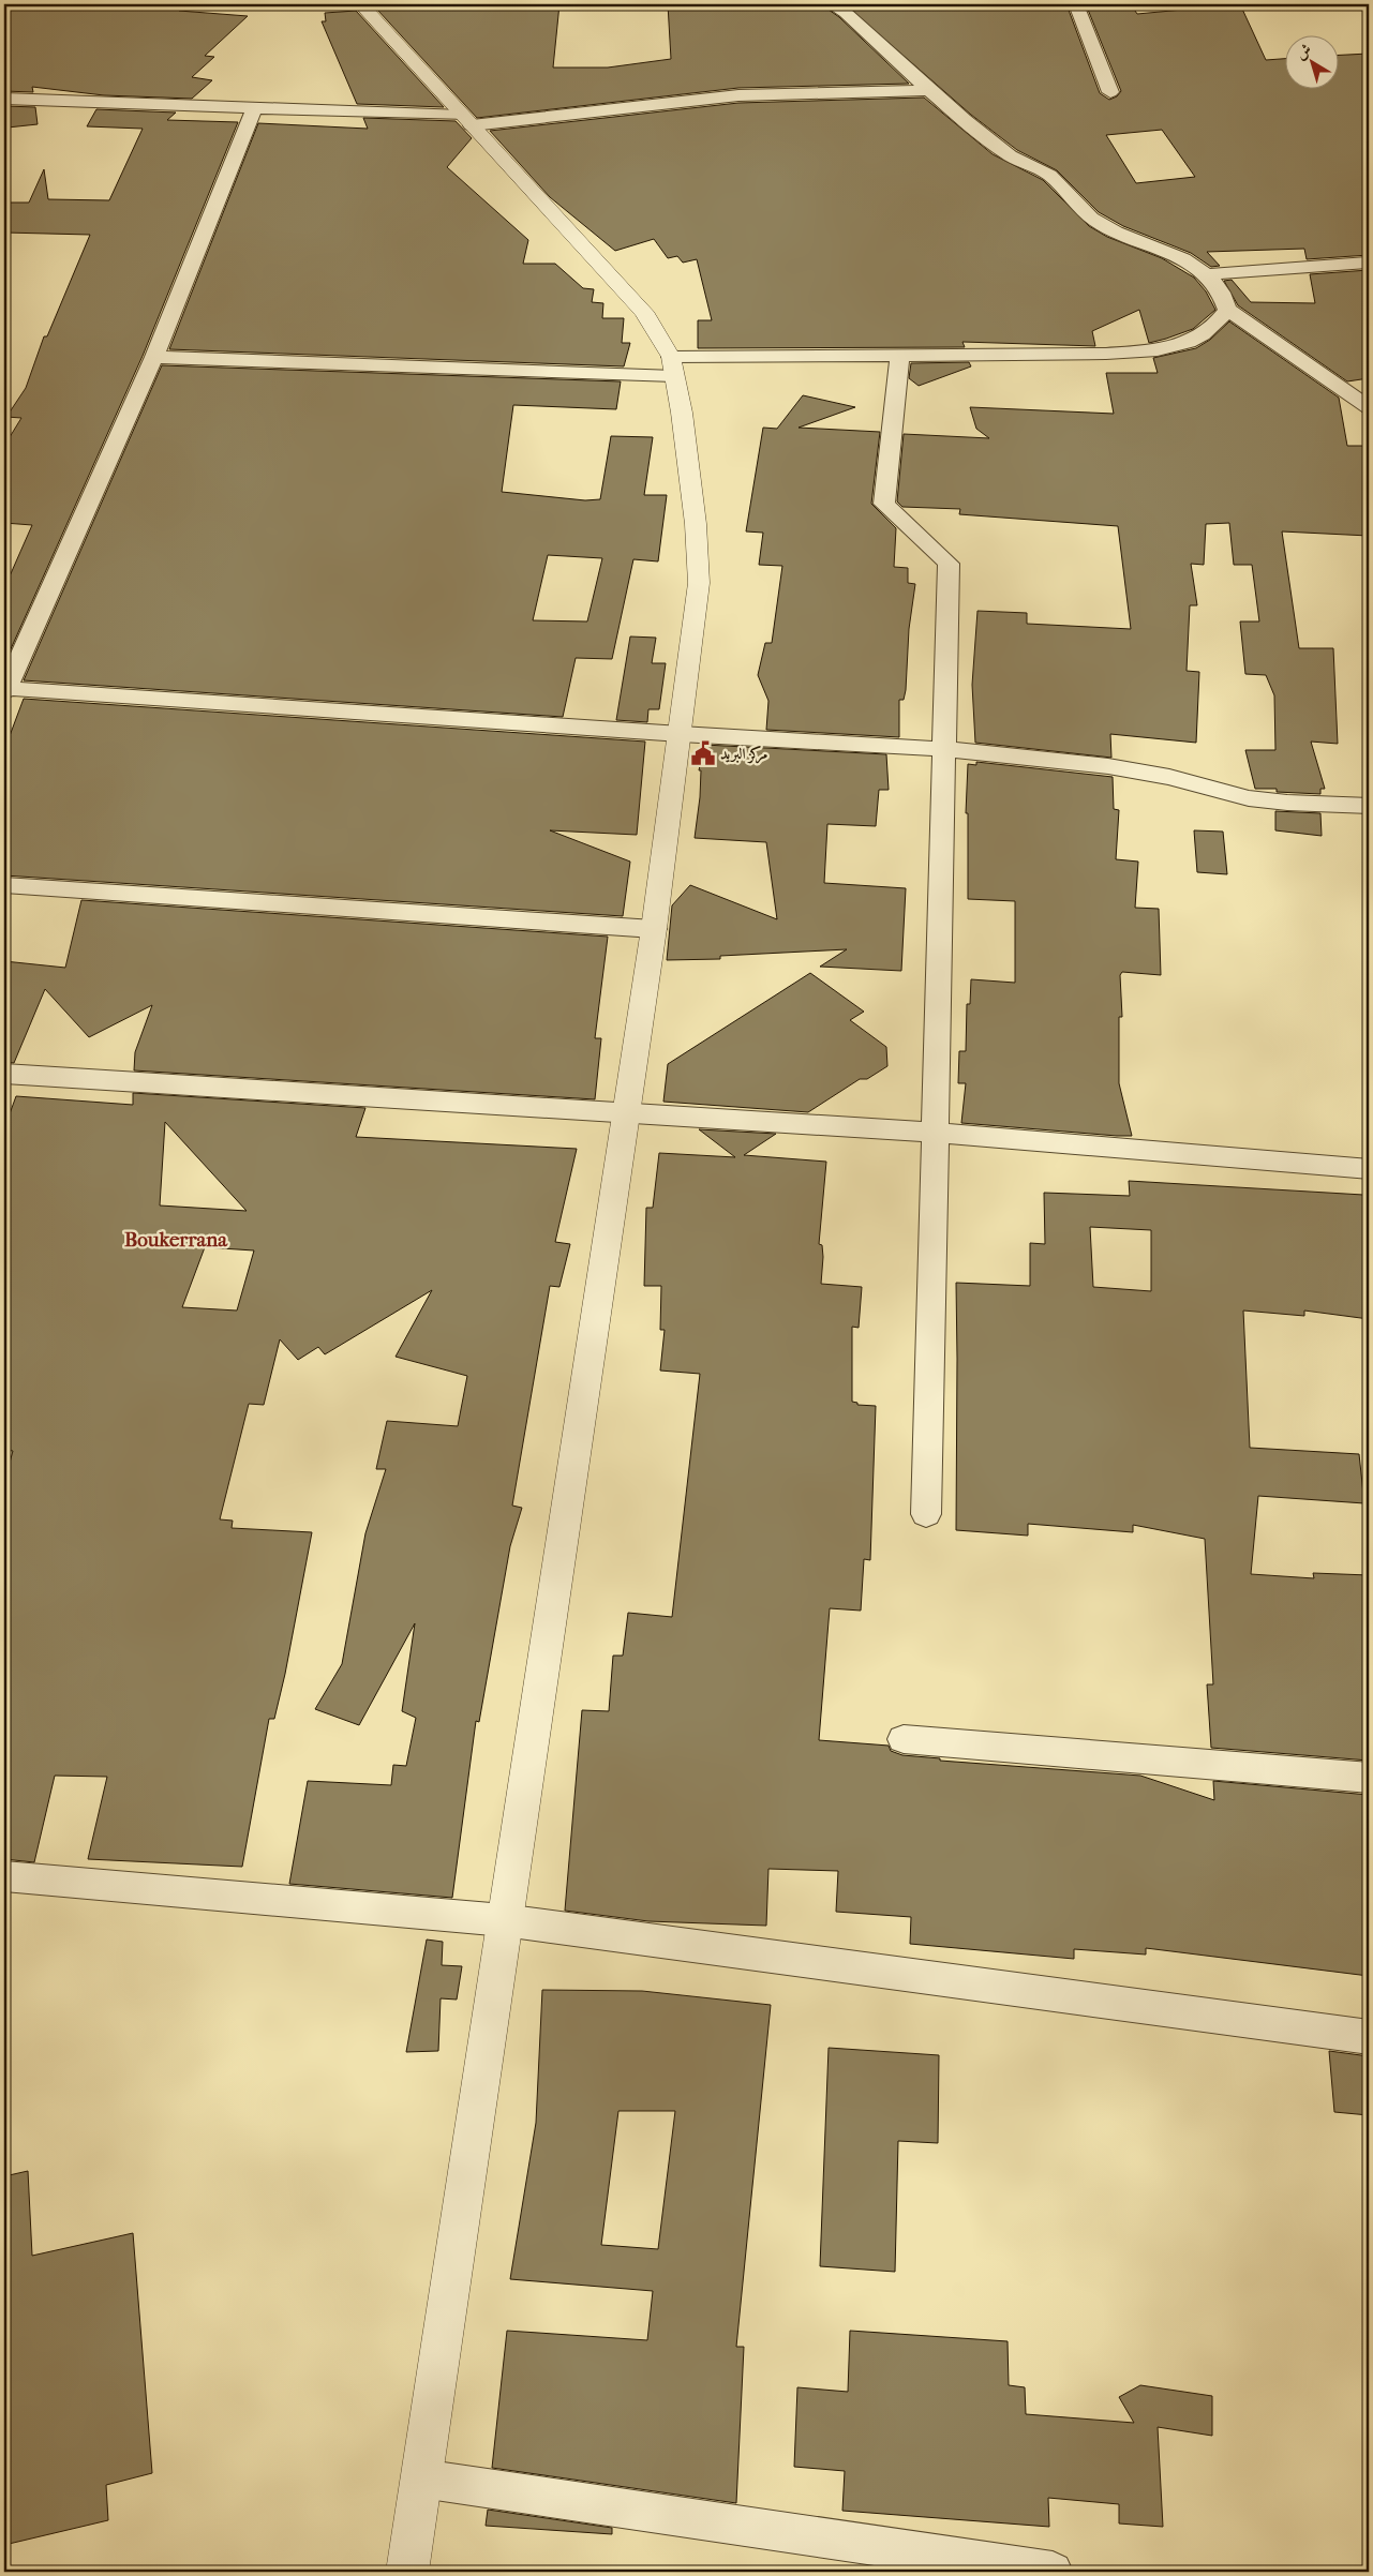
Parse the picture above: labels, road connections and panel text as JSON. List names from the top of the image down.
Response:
{
  "districts": ["Boukerrana"],
  "places": {
    "public building": ["مركز البريد"]
  },
  "north": "top left"
}
